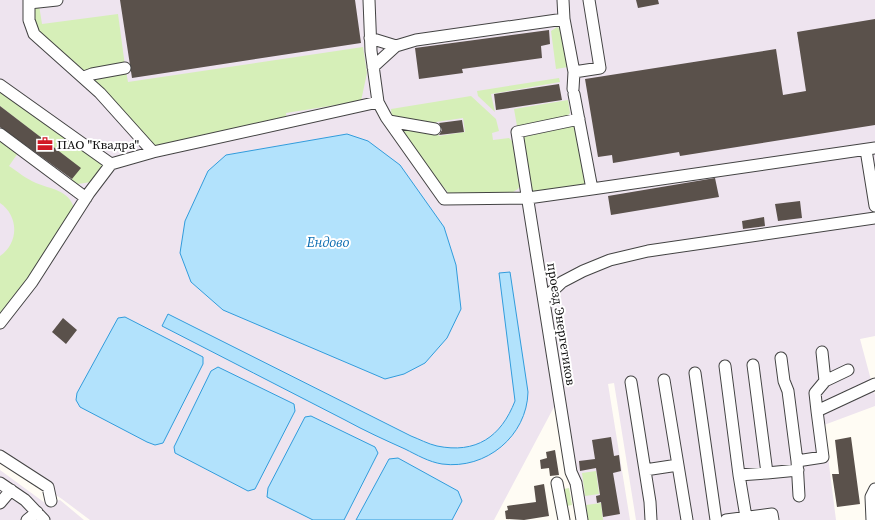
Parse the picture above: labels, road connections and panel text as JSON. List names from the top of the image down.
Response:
{
  "streets": {
    "street": ["проезд Энергетиков"]
  },
  "water": ["Ендово"],
  "places": {
    "office": ["ПАО \"Квадра\""]
  }
}
